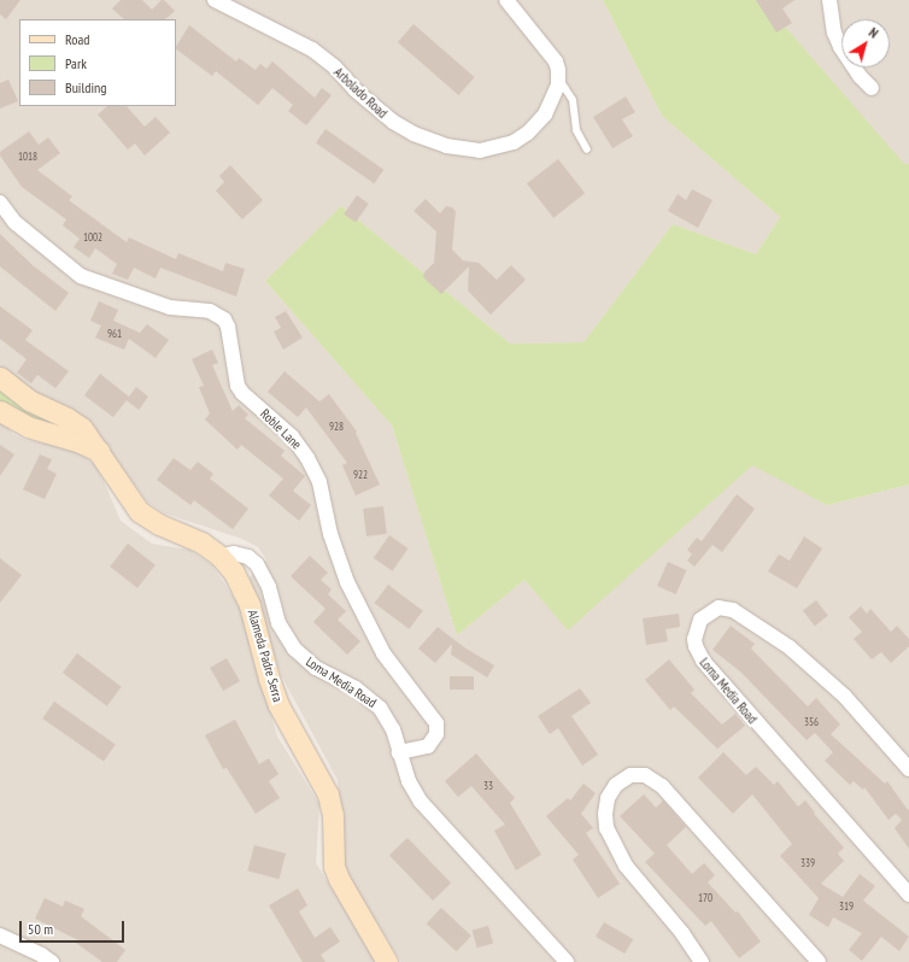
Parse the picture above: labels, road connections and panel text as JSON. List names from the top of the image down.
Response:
{
  "streets": {
    "street": [
      "Arbolado Road",
      "Roble Lane",
      "Alameda Padre Serra",
      "Loma Media Road"
    ]
  },
  "crossings": [
    ["Roble Lane", "Loma Media Road"],
    ["Alameda Padre Serra", "Loma Media Road"]
  ],
  "house_numbers": [
    "1018",
    "1002",
    "961",
    "928",
    "922",
    "356",
    "33",
    "339",
    "170",
    "319"
  ],
  "legend": ["Road", "Park", "Building"],
  "scale_bar": "50 m",
  "north": "top right"
}
